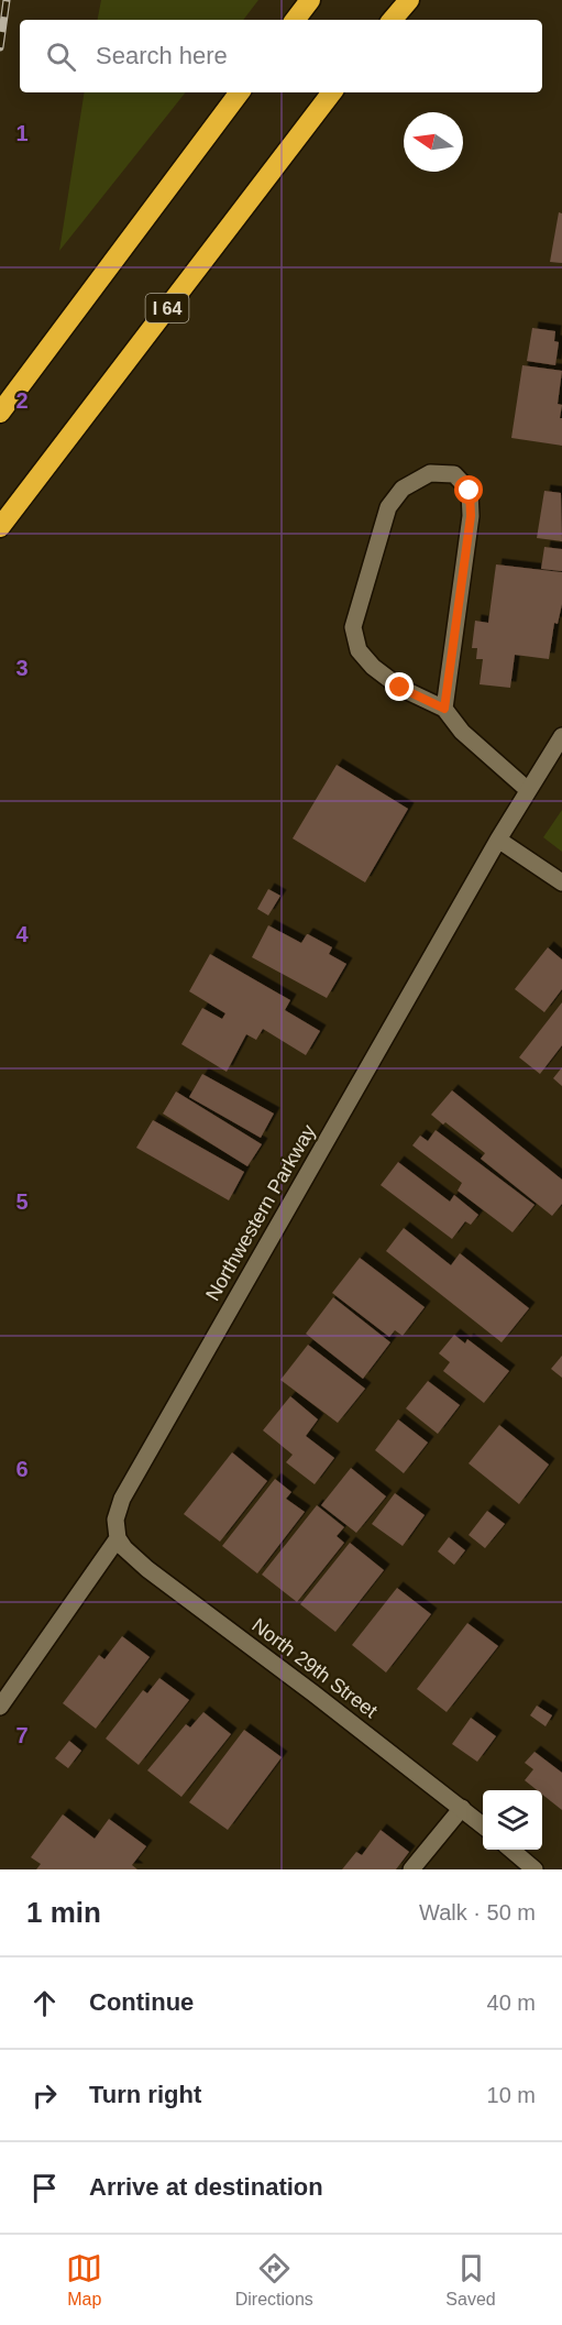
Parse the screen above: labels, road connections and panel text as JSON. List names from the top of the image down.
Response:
{
  "streets": {
    "highway": ["I 64"],
    "street": ["Northwestern Parkway", "North 29th Street"]
  },
  "crossings": [
    ["Northwestern Parkway", "North 29th Street"]
  ],
  "north": "left",
  "page": {
    "search": "Search here",
    "heading": ["1 min", "Walk · 50 m"],
    "list": [
      ["Continue", "40 m"],
      ["Turn right", "10 m"],
      "Arrive at destination"
    ],
    "nav": ["Map", "Directions", "Saved"]
  },
  "grid": {
    "rows": [
      "1",
      "2",
      "3",
      "4",
      "5",
      "6",
      "7"
    ]
  }
}
